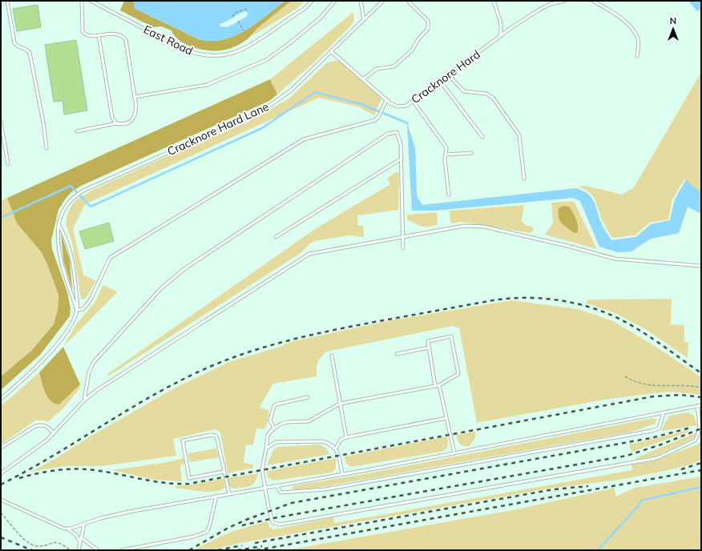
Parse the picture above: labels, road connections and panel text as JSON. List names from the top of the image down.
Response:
{
  "streets": {
    "lane": ["East Road", "Cracknore Hard", "Cracknore Hard Lane"]
  },
  "crossings": [
    ["Cracknore Hard", "Cracknore Hard Lane"]
  ],
  "north": "top"
}
